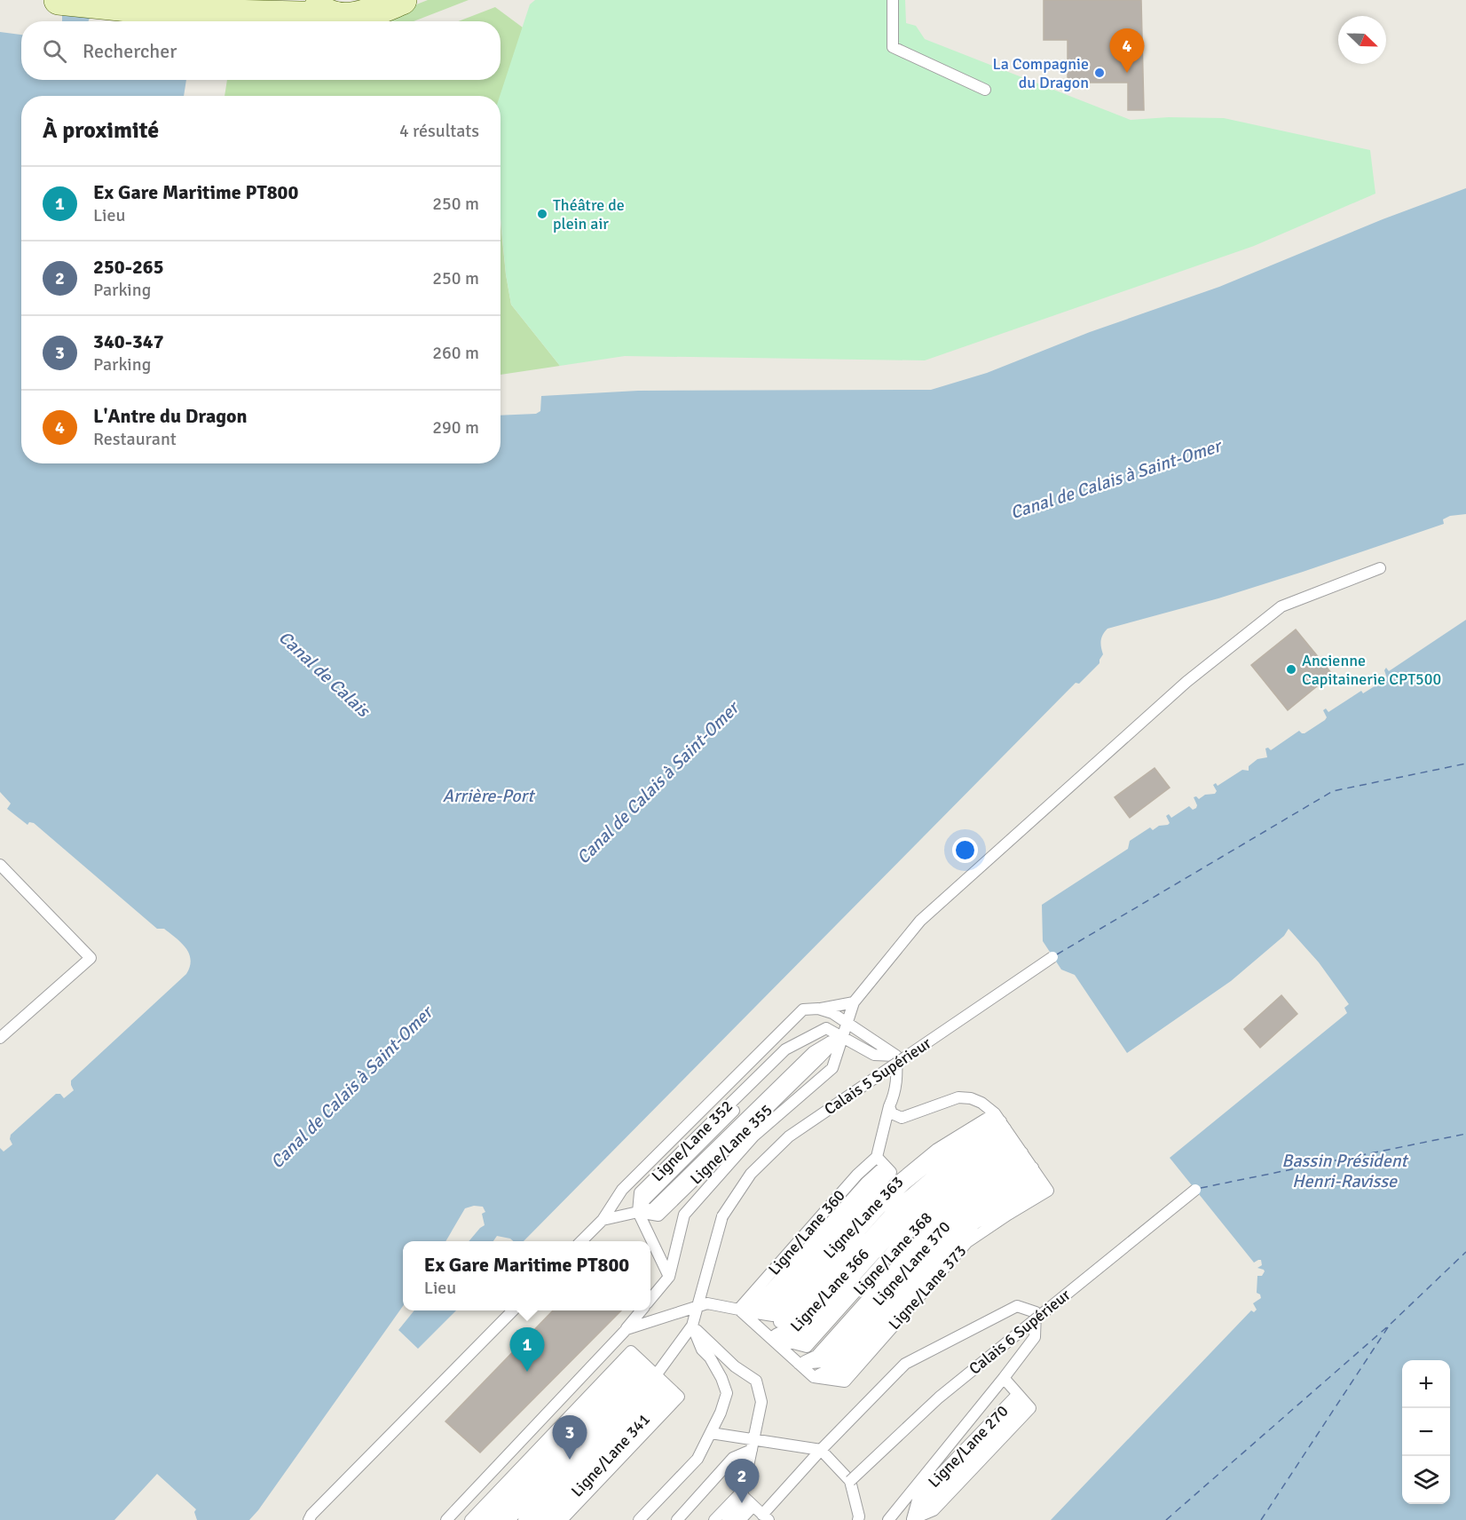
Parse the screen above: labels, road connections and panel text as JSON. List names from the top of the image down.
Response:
{
  "streets": {
    "lane": [
      "Calais 5 Supérieur",
      "Ligne/Lane 352",
      "Ligne/Lane 363",
      "Ligne/Lane 360",
      "Ligne/Lane 373",
      "Calais 6 Supérieur",
      "Ligne/Lane 270",
      "Ligne/Lane 341"
    ]
  },
  "crossings": [
    ["Ligne/Lane 363", "Ligne/Lane 360"],
    ["Ligne/Lane 363", "Ligne/Lane 373"]
  ],
  "water": [
    "Canal de Calais à Saint-Omer",
    "Canal de Calais",
    "Arrière-Port",
    "Bassin Président Henri-Ravisse"
  ],
  "places": ["La Compagnie du Dragon", "Théâtre de plein air", "Ancienne Capitainerie CPT500"],
  "north": "bottom right",
  "page": {
    "search": "Rechercher",
    "pins": [
      "4",
      "1",
      "3",
      "2"
    ],
    "heading": ["À proximité", "4 résultats"],
    "list": [
      {
        "mark": "1",
        "name": "Ex Gare Maritime PT800",
        "note": "Lieu",
        "value": "250 m"
      },
      {
        "mark": "2",
        "name": "250-265",
        "note": "Parking",
        "value": "250 m"
      },
      {
        "mark": "3",
        "name": "340-347",
        "note": "Parking",
        "value": "260 m"
      },
      {
        "mark": "4",
        "name": "L'Antre du Dragon",
        "note": "Restaurant",
        "value": "290 m"
      }
    ],
    "popup": ["Ex Gare Maritime PT800", "Lieu"],
    "map_buttons": ["+", "−"]
  }
}
